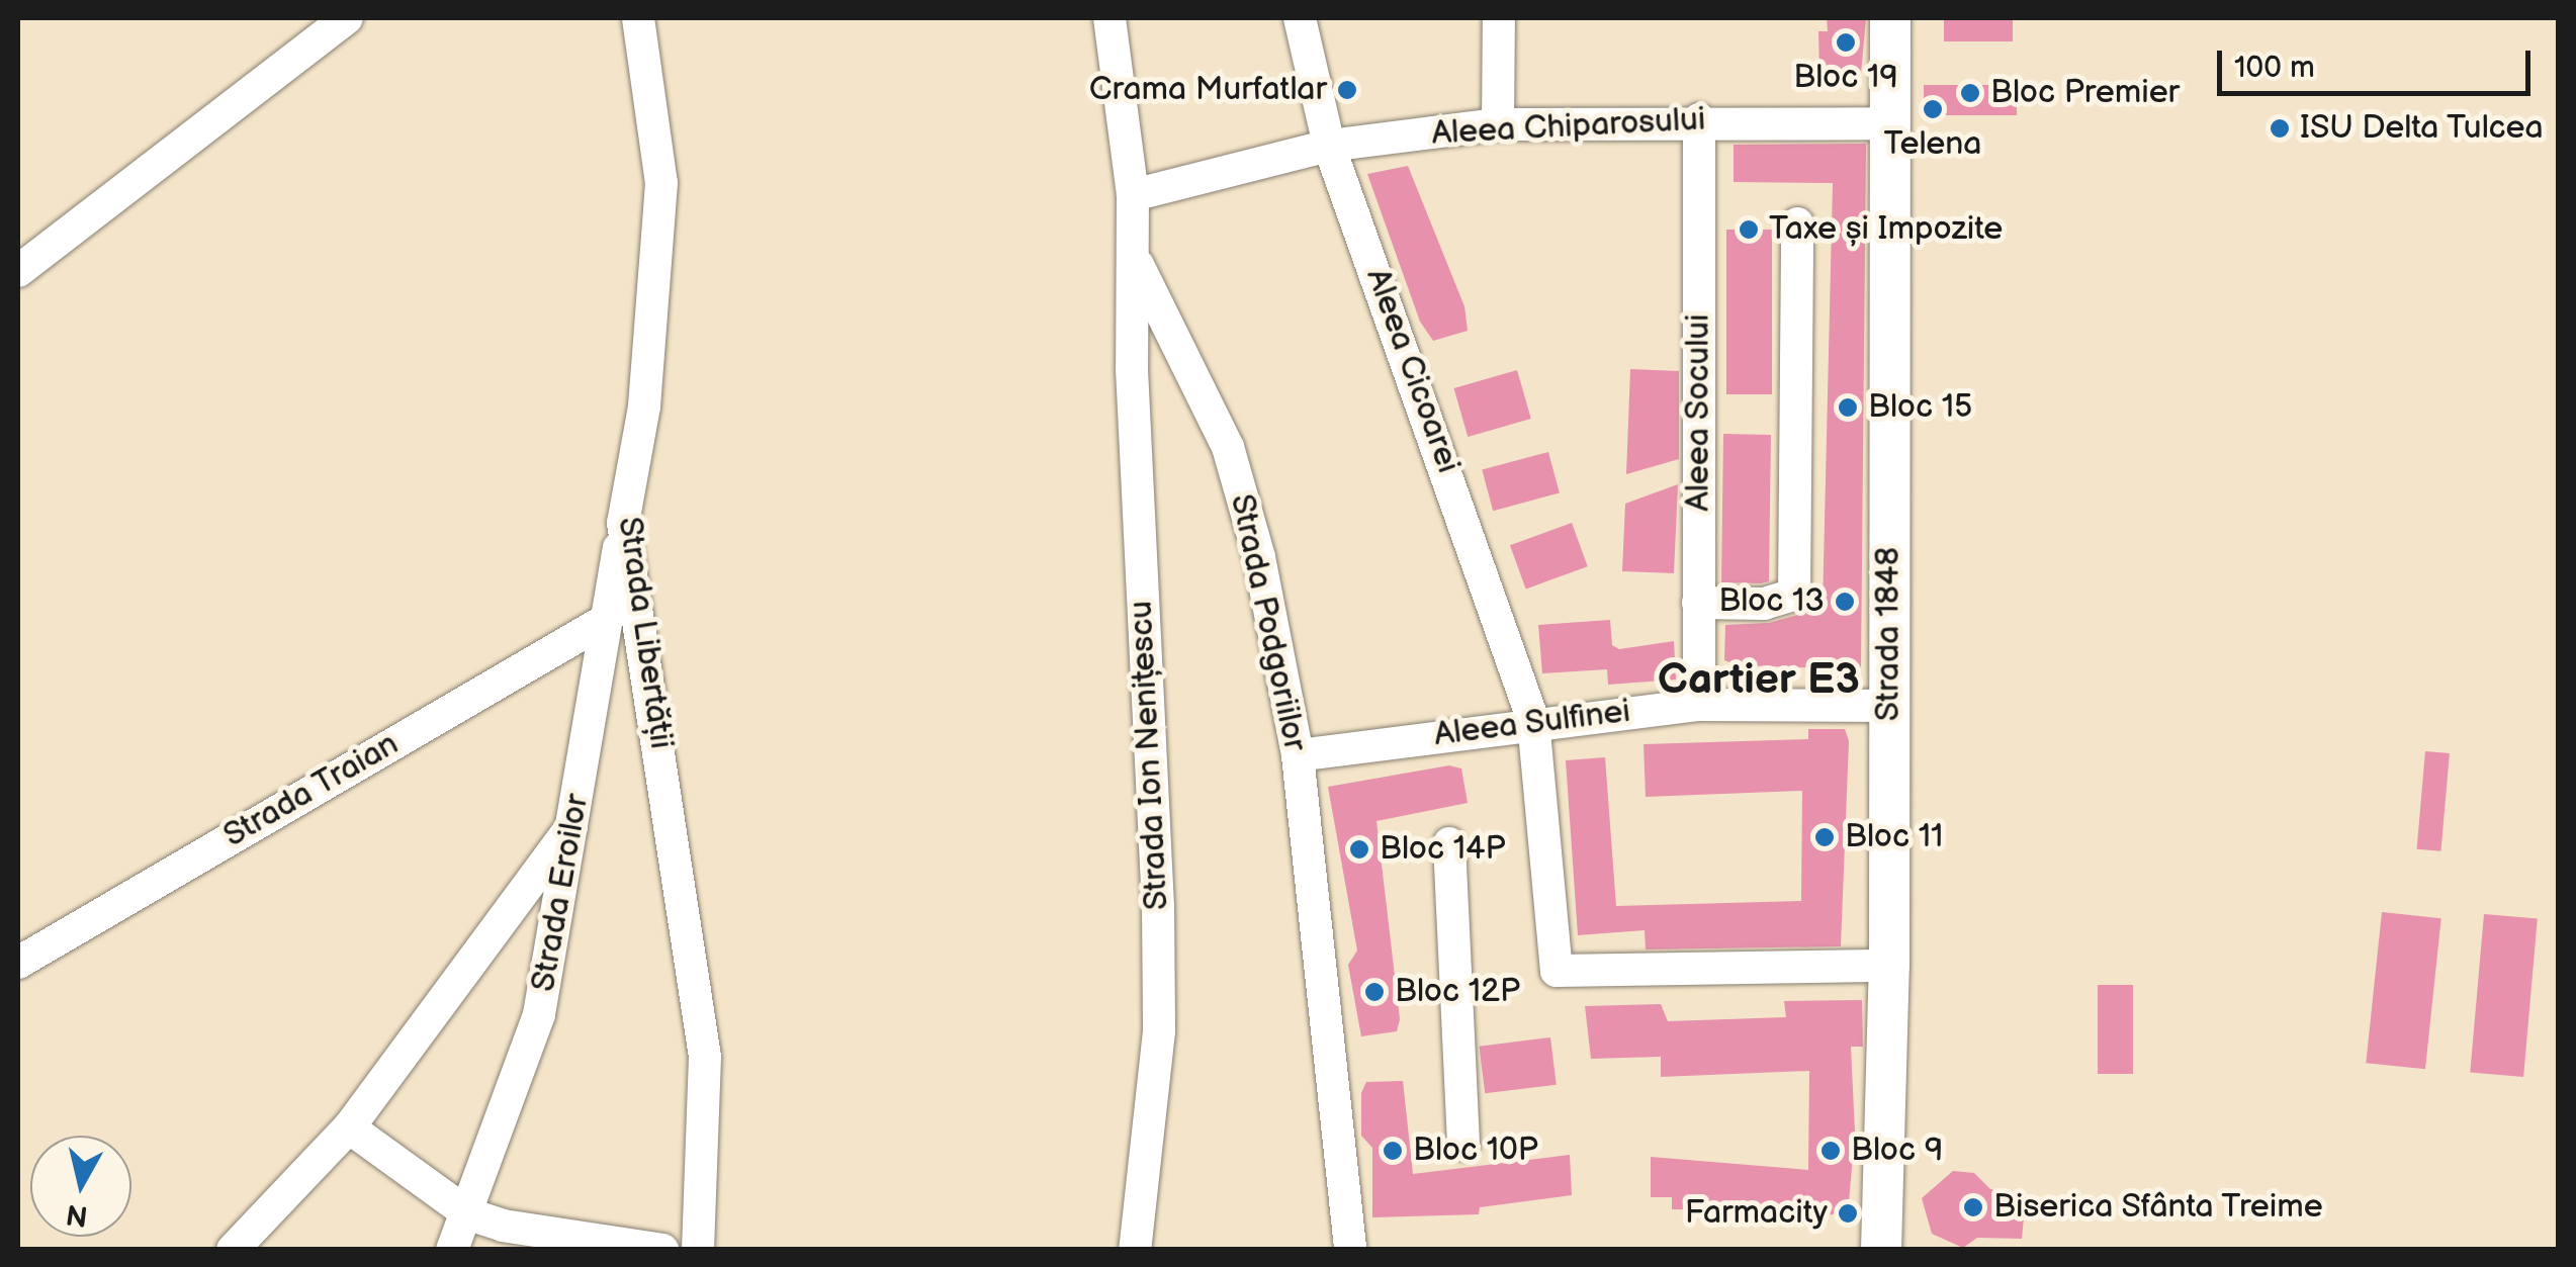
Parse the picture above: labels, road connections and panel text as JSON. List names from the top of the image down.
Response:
{
  "streets": {
    "main road": ["Strada 1848"],
    "street": [
      "Aleea Chiparosului",
      "Aleea Cicoarei",
      "Aleea Socului",
      "Strada Podgoriilor",
      "Strada Libertății",
      "Aleea Sulfinei",
      "Strada Ion Nenițescu",
      "Strada Traian",
      "Strada Eroilor"
    ]
  },
  "crossings": [
    ["Aleea Chiparosului", "Aleea Cicoarei"],
    ["Aleea Chiparosului", "Aleea Socului"],
    ["Aleea Chiparosului", "Strada Podgoriilor"],
    ["Aleea Chiparosului", "Strada 1848"],
    ["Aleea Cicoarei", "Strada 1848"],
    ["Aleea Cicoarei", "Aleea Sulfinei"],
    ["Aleea Socului", "Aleea Sulfinei"],
    ["Strada Podgoriilor", "Aleea Sulfinei"],
    ["Strada Podgoriilor", "Strada Ion Nenițescu"],
    ["Strada Libertății", "Strada Eroilor"],
    ["Strada 1848", "Aleea Sulfinei"],
    ["Strada Traian", "Strada Eroilor"]
  ],
  "districts": ["Cartier E3"],
  "places": [
    "Bloc 19",
    "Crama Murfatlar",
    "Bloc Premier",
    "Telena",
    "ISU Delta Tulcea",
    "Taxe și Impozite",
    "Bloc 15",
    "Bloc 13",
    "Bloc 11",
    "Bloc 14P",
    "Bloc 12P",
    "Bloc 10P",
    "Bloc 9",
    "Biserica Sfânta Treime",
    "Farmacity"
  ],
  "scale_bar": "100 m",
  "north": "bottom"
}
